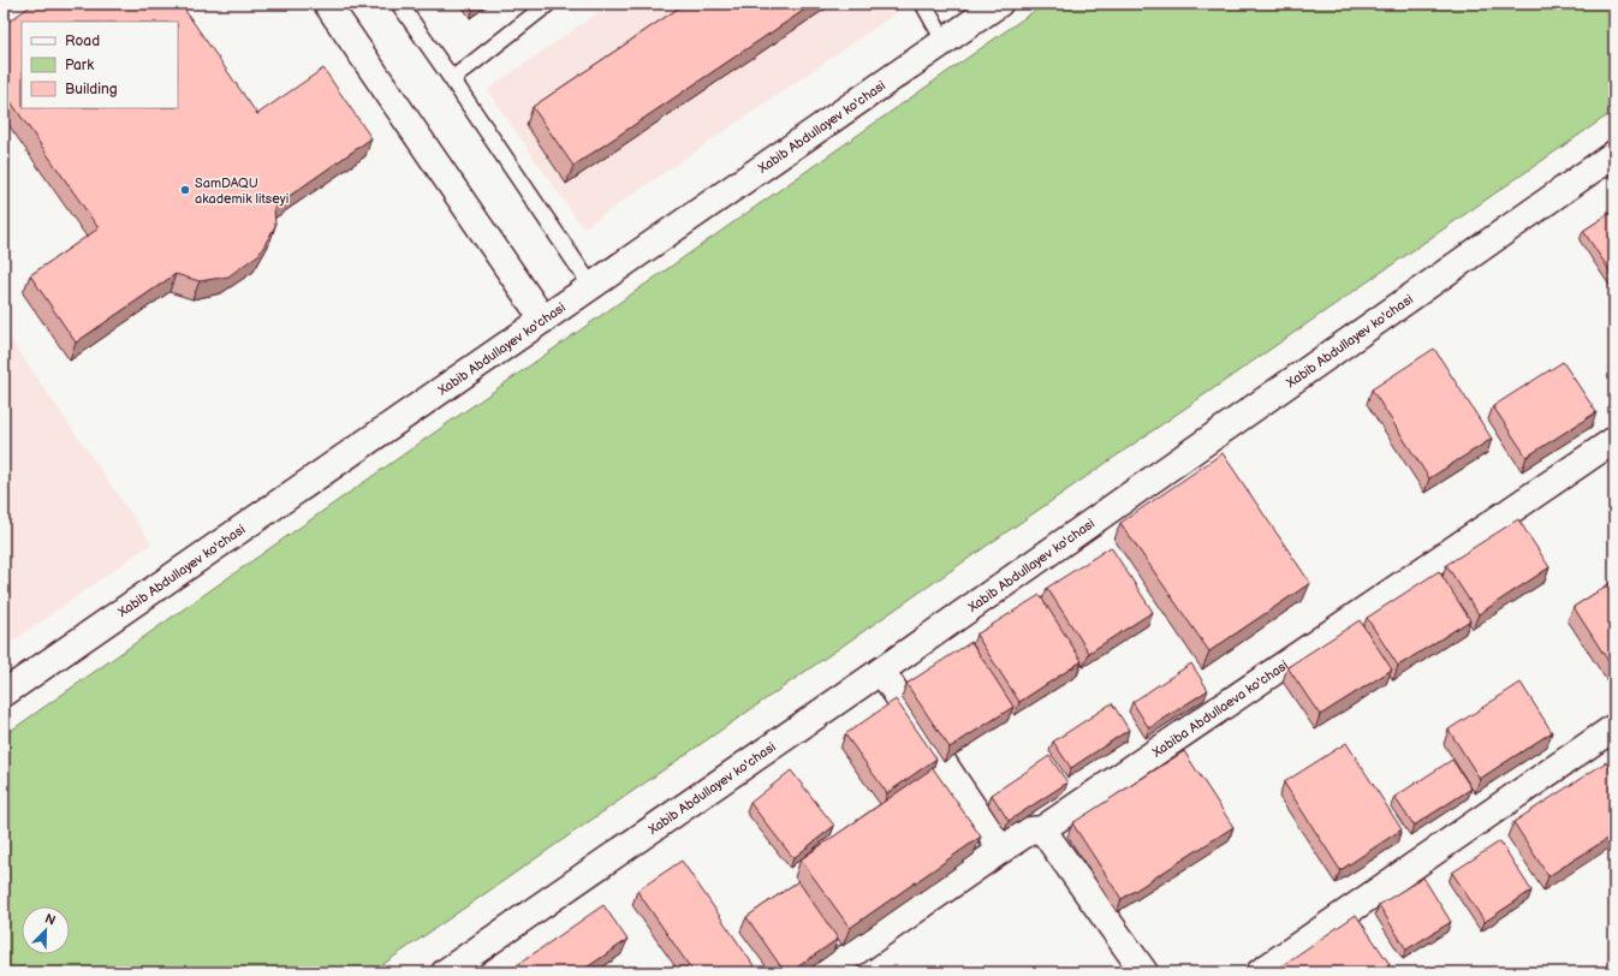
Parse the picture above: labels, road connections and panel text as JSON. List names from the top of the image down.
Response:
{
  "streets": {
    "street": ["Xabib Abdullayev ko'chasi", "Xabiba Abdullaeva ko'chasi"]
  },
  "places": ["SamDAQU akademik litseyi"],
  "legend": ["Road", "Park", "Building"],
  "north": "top right"
}
